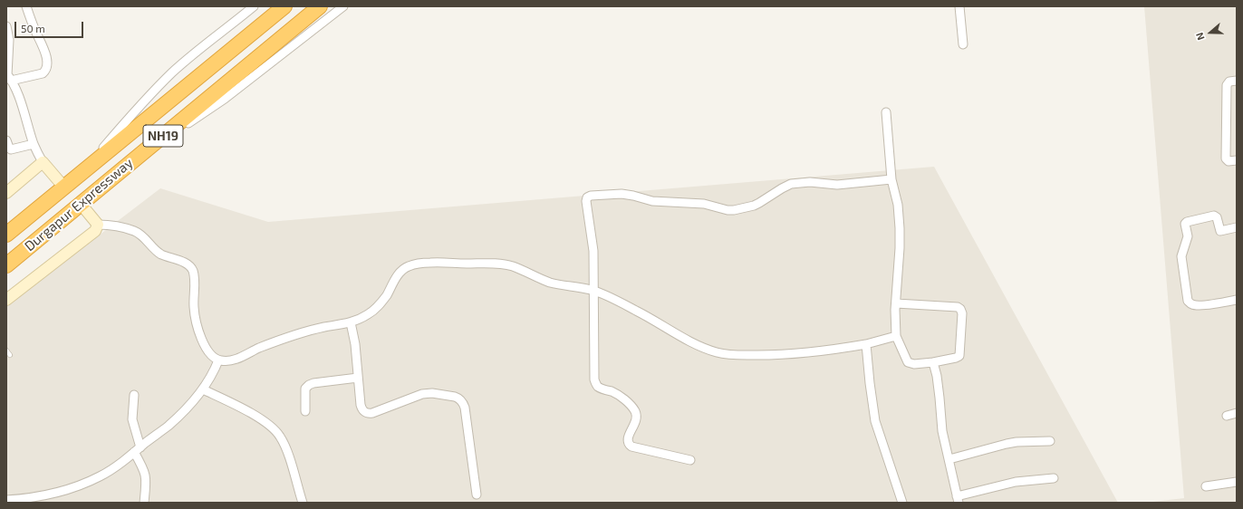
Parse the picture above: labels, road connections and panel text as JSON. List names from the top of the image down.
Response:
{
  "streets": {
    "highway": ["NH19", "Durgapur Expressway"]
  },
  "scale_bar": "50 m",
  "north": "left"
}
